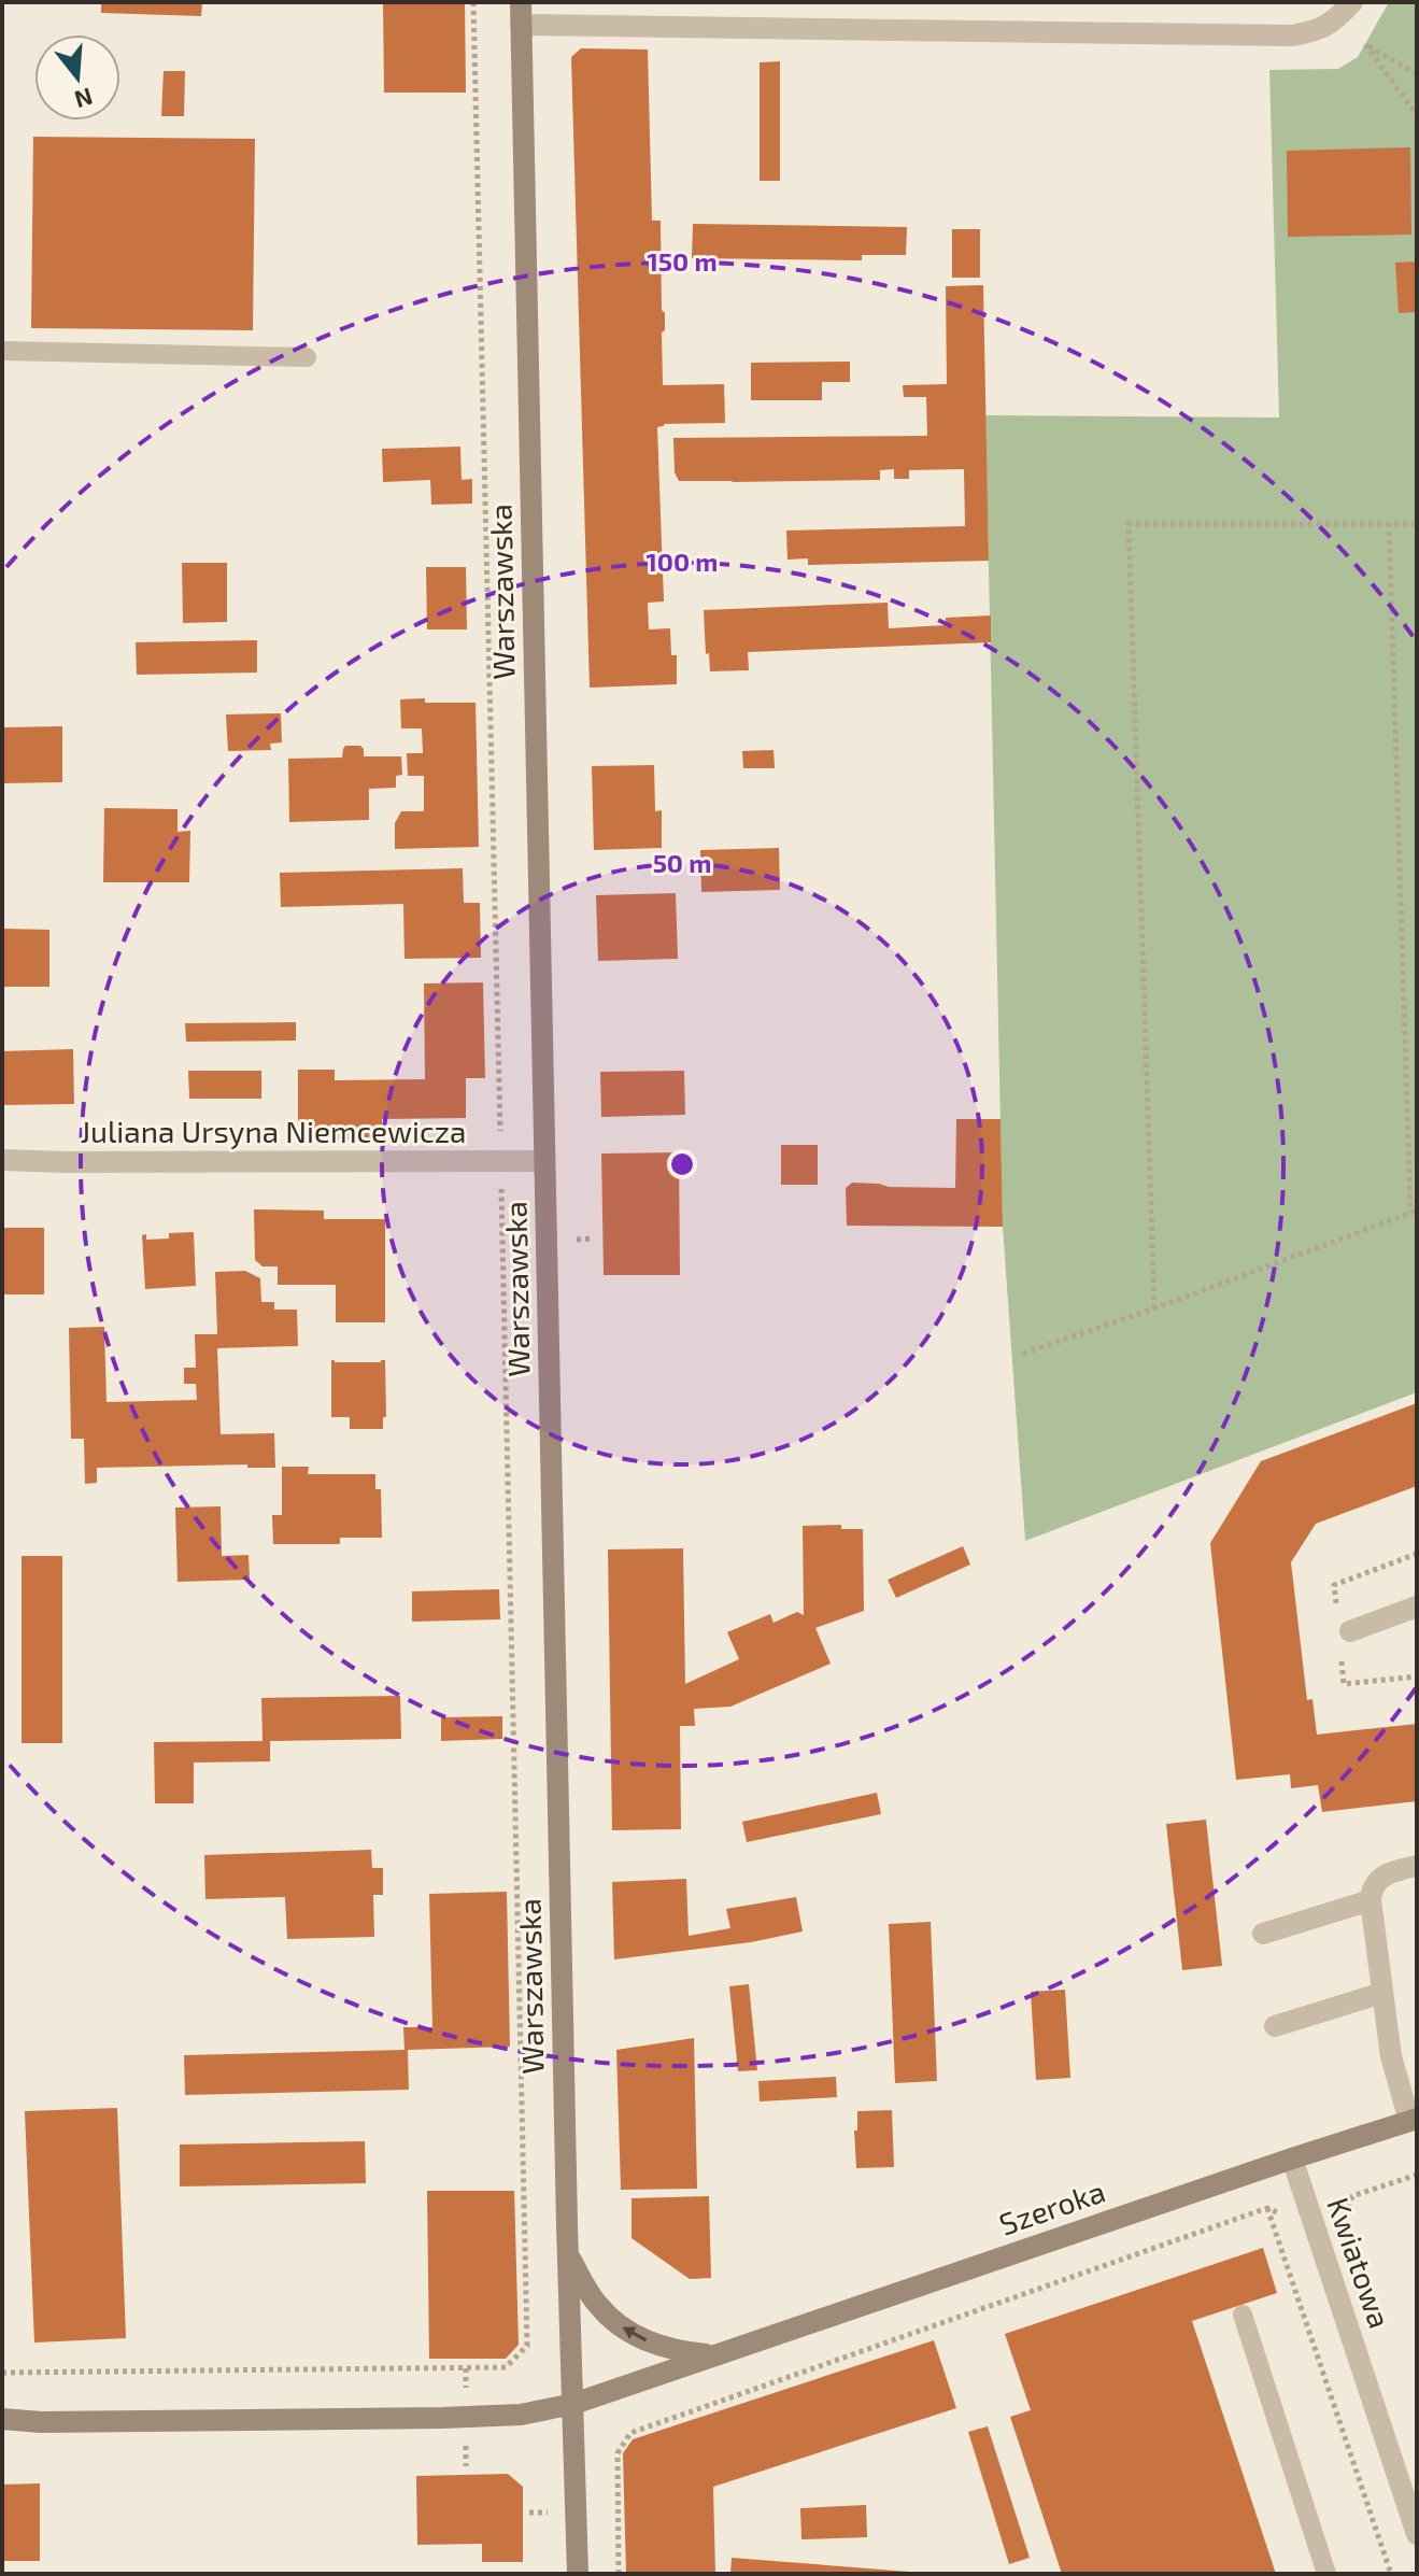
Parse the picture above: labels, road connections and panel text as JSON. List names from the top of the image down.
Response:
{
  "streets": {
    "main road": ["Warszawska", "Szeroka"],
    "street": ["Juliana Ursyna Niemcewicza", "Kwiatowa"]
  },
  "crossings": [
    ["Warszawska", "Juliana Ursyna Niemcewicza"],
    ["Warszawska", "Szeroka"],
    ["Szeroka", "Kwiatowa"]
  ],
  "north": "bottom",
  "rings": ["150 m", "100 m", "50 m"]
}
